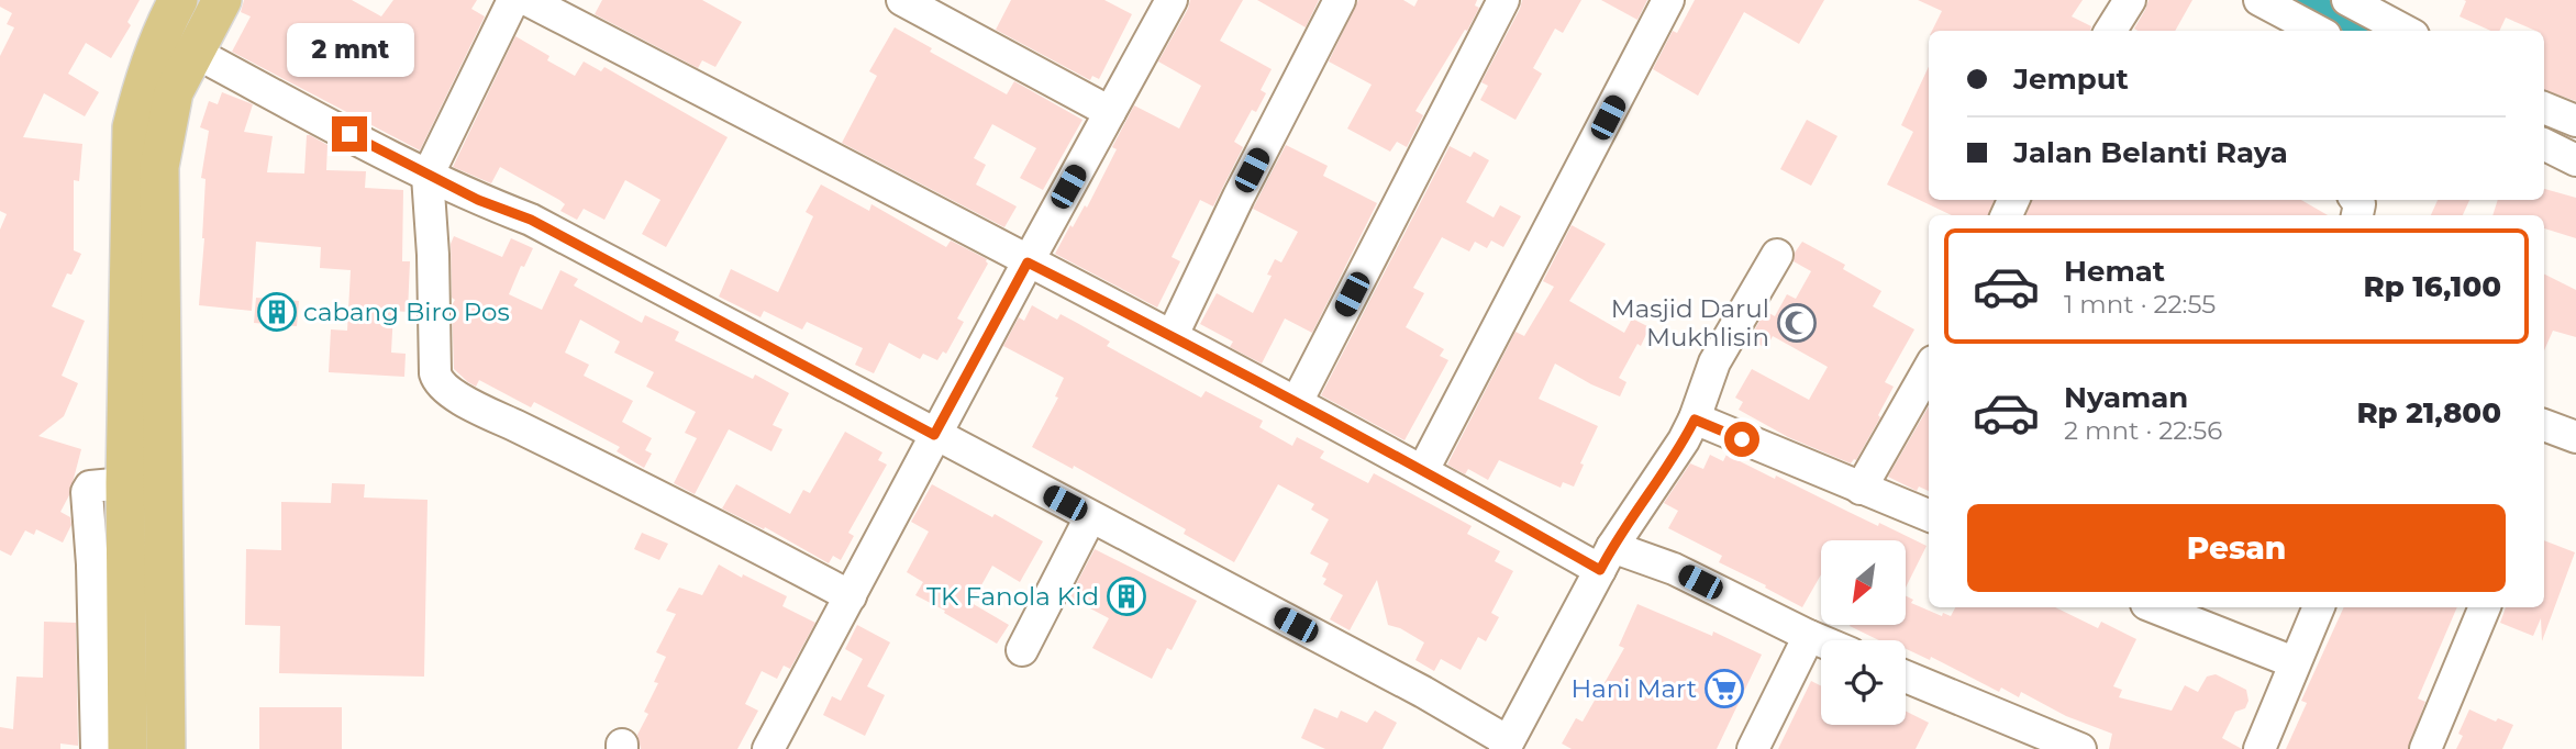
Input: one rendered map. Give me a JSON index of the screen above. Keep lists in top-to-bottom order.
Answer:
{
  "places": {
    "building": ["cabang Biro Pos", "TK Fanola Kid"],
    "mosque": ["Masjid Darul Mukhlisin"],
    "supermarket": ["Hani Mart"]
  },
  "north": "bottom left",
  "page": {
    "bubble": "2 mnt",
    "banner": ["Jemput", "Jalan Belanti Raya"],
    "list": [
      {
        "name": "Hemat",
        "note": "1 mnt · 22:55",
        "value": "Rp 16,100"
      },
      {
        "name": "Nyaman",
        "note": "2 mnt · 22:56",
        "value": "Rp 21,800"
      }
    ],
    "buttons": "Pesan"
  }
}
